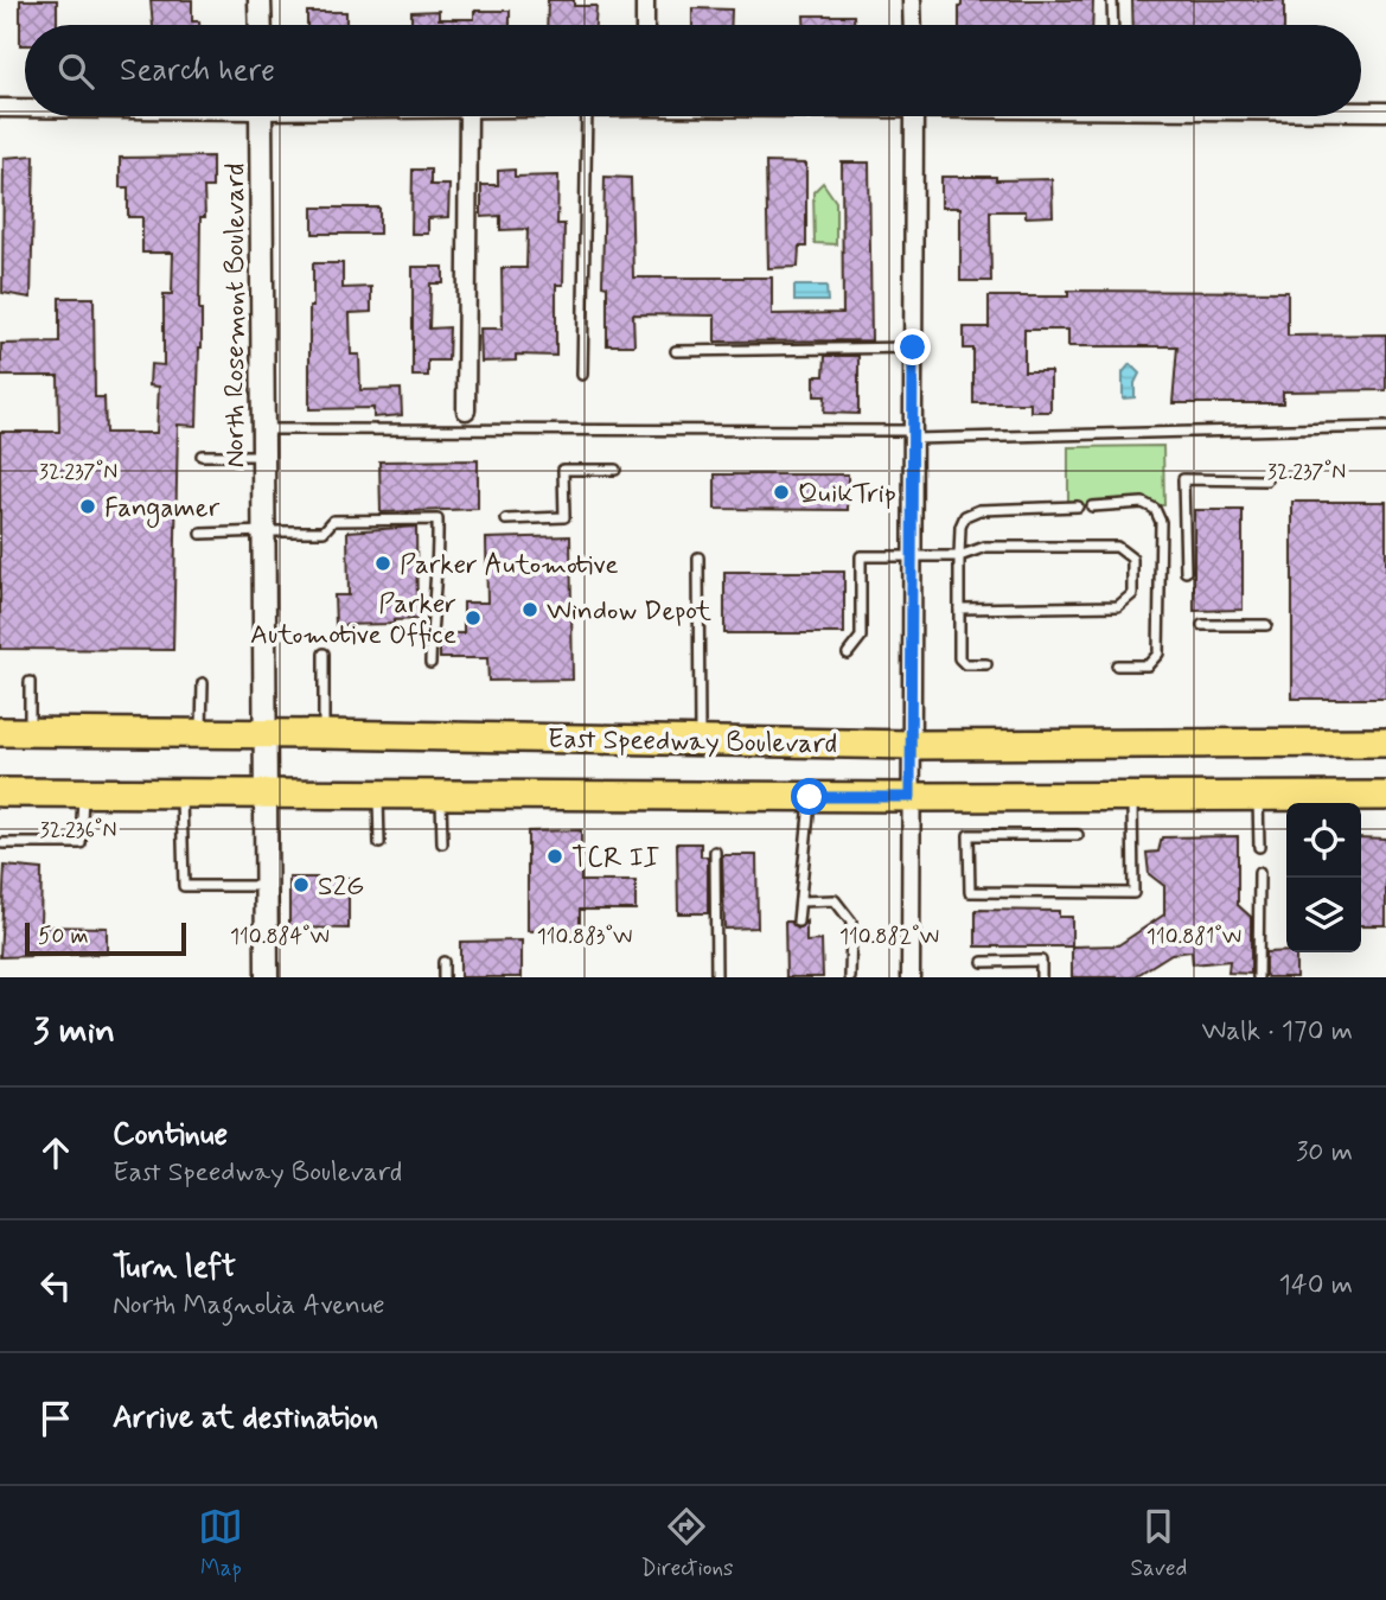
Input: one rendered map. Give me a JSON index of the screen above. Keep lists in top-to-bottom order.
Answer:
{
  "streets": {
    "main road": ["East Speedway Boulevard"],
    "street": ["North Rosemont Boulevard"]
  },
  "crossings": [
    ["North Rosemont Boulevard", "East Speedway Boulevard"]
  ],
  "places": [
    "QuikTrip",
    "Fangamer",
    "Parker Automotive",
    "Window Depot",
    "Parker Automotive Office",
    "TCR II",
    "S2G"
  ],
  "scale_bar": "50 m",
  "page": {
    "search": "Search here",
    "scale": "50 m",
    "heading": ["3 min", "Walk · 170 m"],
    "list": [
      ["Continue", "East Speedway Boulevard", "30 m"],
      ["Turn left", "North Magnolia Avenue", "140 m"],
      "Arrive at destination"
    ],
    "nav": ["Map", "Directions", "Saved"]
  },
  "coordinates": [
    "32.237°N",
    "32.236°N",
    "110.884°W",
    "110.883°W",
    "110.882°W",
    "110.881°W"
  ]
}
